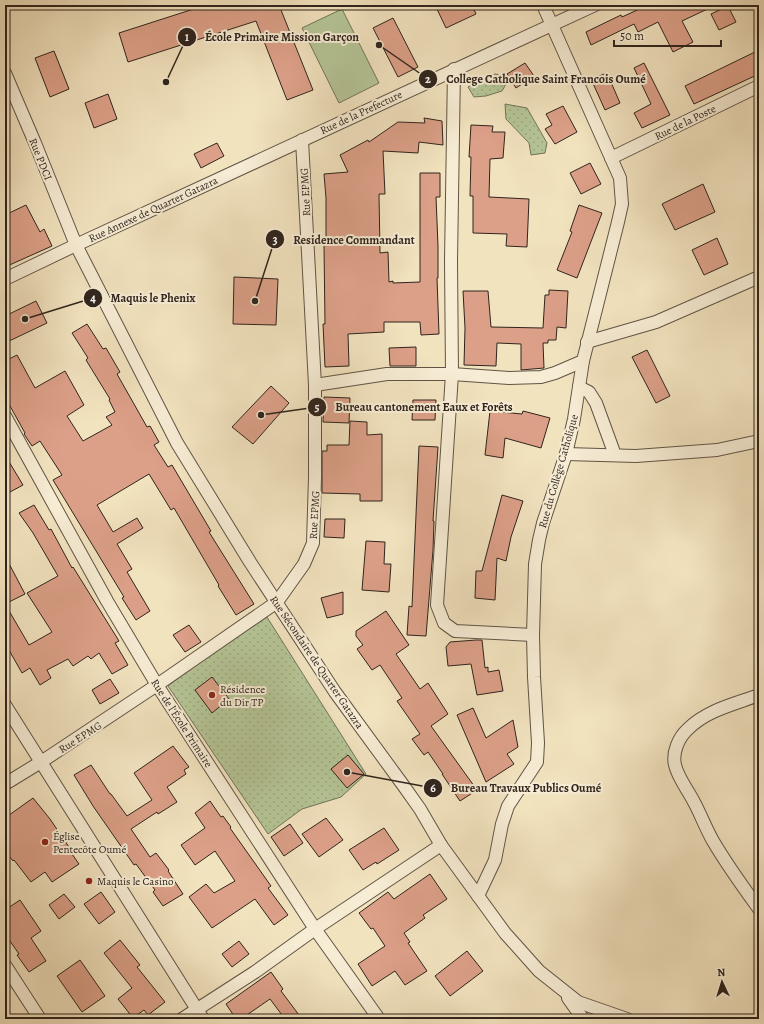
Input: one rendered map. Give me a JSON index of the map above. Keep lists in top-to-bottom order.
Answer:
{
  "streets": {
    "street": [
      "Rue de la Prefecture",
      "Rue de la Poste",
      "Rue PDCI",
      "Rue EPMG",
      "Rue Annexe de Quarter Gatazra",
      "Rue du Collège Catholique",
      "Rue Sécondaire de Quarter Gatazra",
      "Rue de l'École Primaire"
    ]
  },
  "crossings": [
    ["Rue de la Prefecture", "Rue EPMG"],
    ["Rue de la Prefecture", "Rue Annexe de Quarter Gatazra"],
    ["Rue de la Prefecture", "Rue du Collège Catholique"],
    ["Rue de la Poste", "Rue du Collège Catholique"],
    ["Rue PDCI", "Rue Annexe de Quarter Gatazra"],
    ["Rue PDCI", "Rue Sécondaire de Quarter Gatazra"],
    ["Rue EPMG", "Rue Annexe de Quarter Gatazra"],
    ["Rue EPMG", "Rue Sécondaire de Quarter Gatazra"],
    ["Rue EPMG", "Rue de l'École Primaire"],
    ["Rue Annexe de Quarter Gatazra", "Rue Sécondaire de Quarter Gatazra"],
    ["Rue du Collège Catholique", "Rue Sécondaire de Quarter Gatazra"]
  ],
  "places": [
    "College Catholique Saint Francois Oumé",
    "École Primaire Mission Garçon",
    "Residence Commandant",
    "Maquis le Phenix",
    "Bureau cantonement Eaux et Forêts",
    "Résidence du Dir TP",
    "Bureau Travaux Publics Oumé",
    "Église Pentecôte Oumé",
    "Maquis le Casino"
  ],
  "scale_bar": "50 m",
  "north": "top"
}
